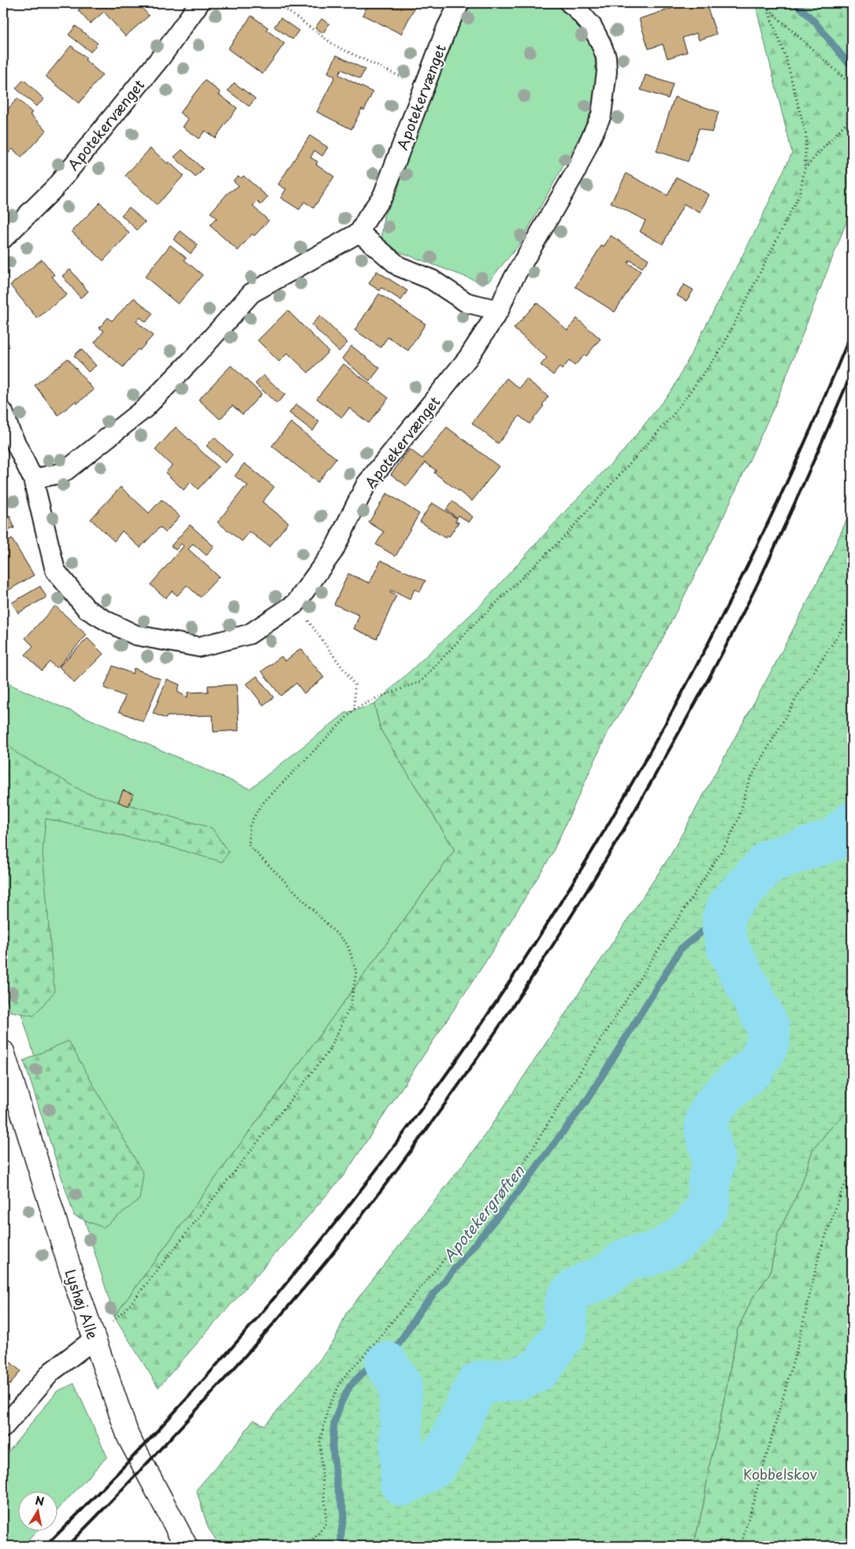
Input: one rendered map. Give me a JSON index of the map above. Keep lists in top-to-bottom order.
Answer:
{
  "streets": {
    "street": ["Apotekervænget", "Lyshøj Alle"]
  },
  "water": ["Apotekergrøften"],
  "parks": ["Kobbelskov"],
  "north": "top"
}
